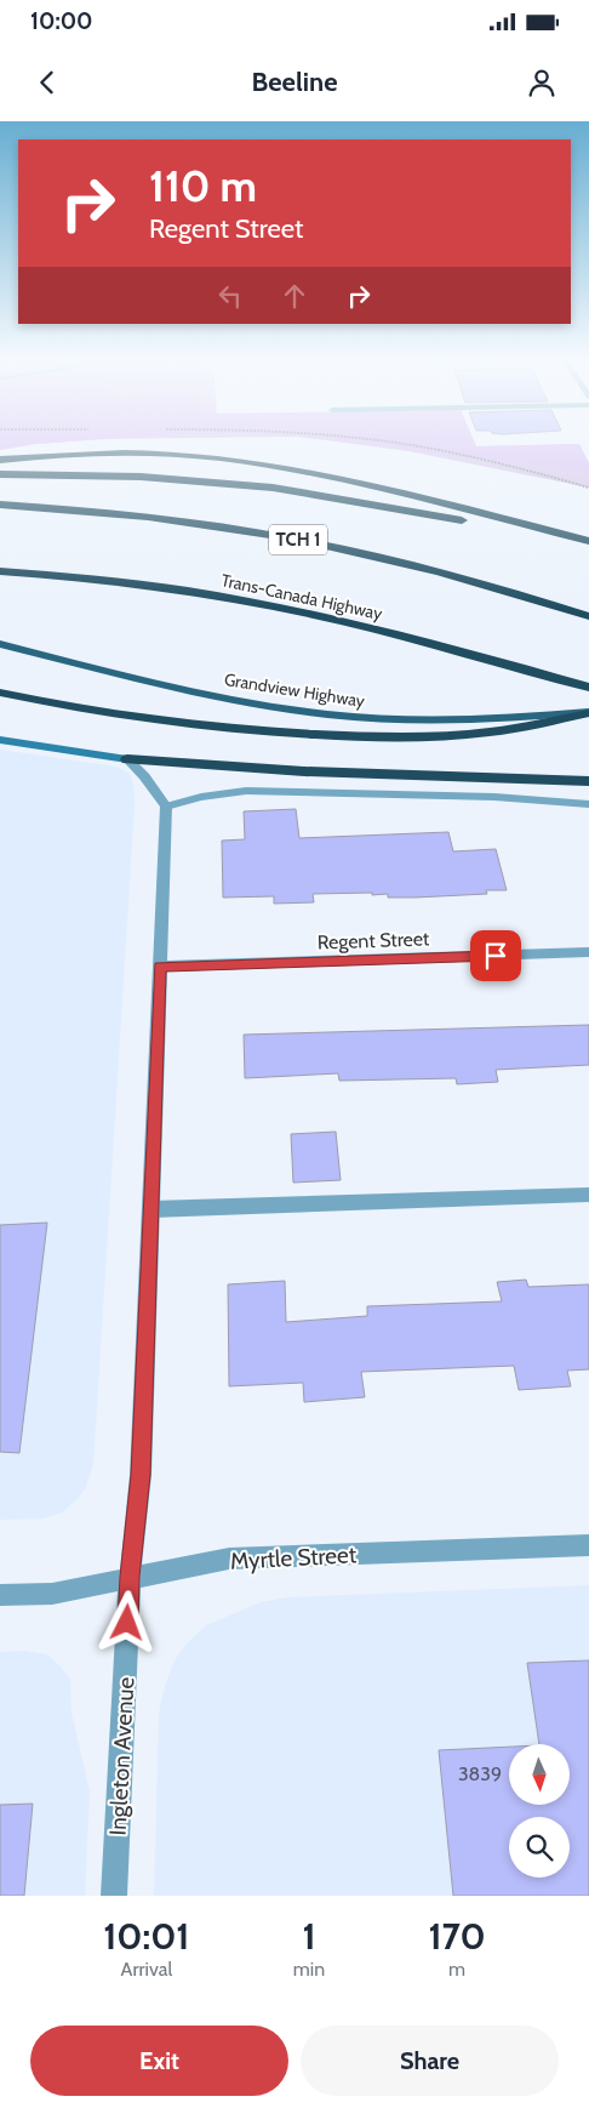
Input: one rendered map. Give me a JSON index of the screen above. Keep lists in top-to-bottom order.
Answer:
{
  "streets": {
    "highway": ["TCH 1", "Trans-Canada Highway"],
    "main road": ["Grandview Highway"],
    "street": ["Regent Street", "Myrtle Street", "Ingleton Avenue"]
  },
  "crossings": [
    ["Regent Street", "Ingleton Avenue"],
    ["Myrtle Street", "Ingleton Avenue"]
  ],
  "house_numbers": ["3839"],
  "north": "bottom",
  "page": {
    "status": "10:00",
    "header": "Beeline",
    "turn": ["110 m", "Regent Street"],
    "eta": [
      "10:01",
      "Arrival",
      "1",
      "min",
      "170",
      "m"
    ],
    "buttons": ["Exit", "Share"]
  }
}
